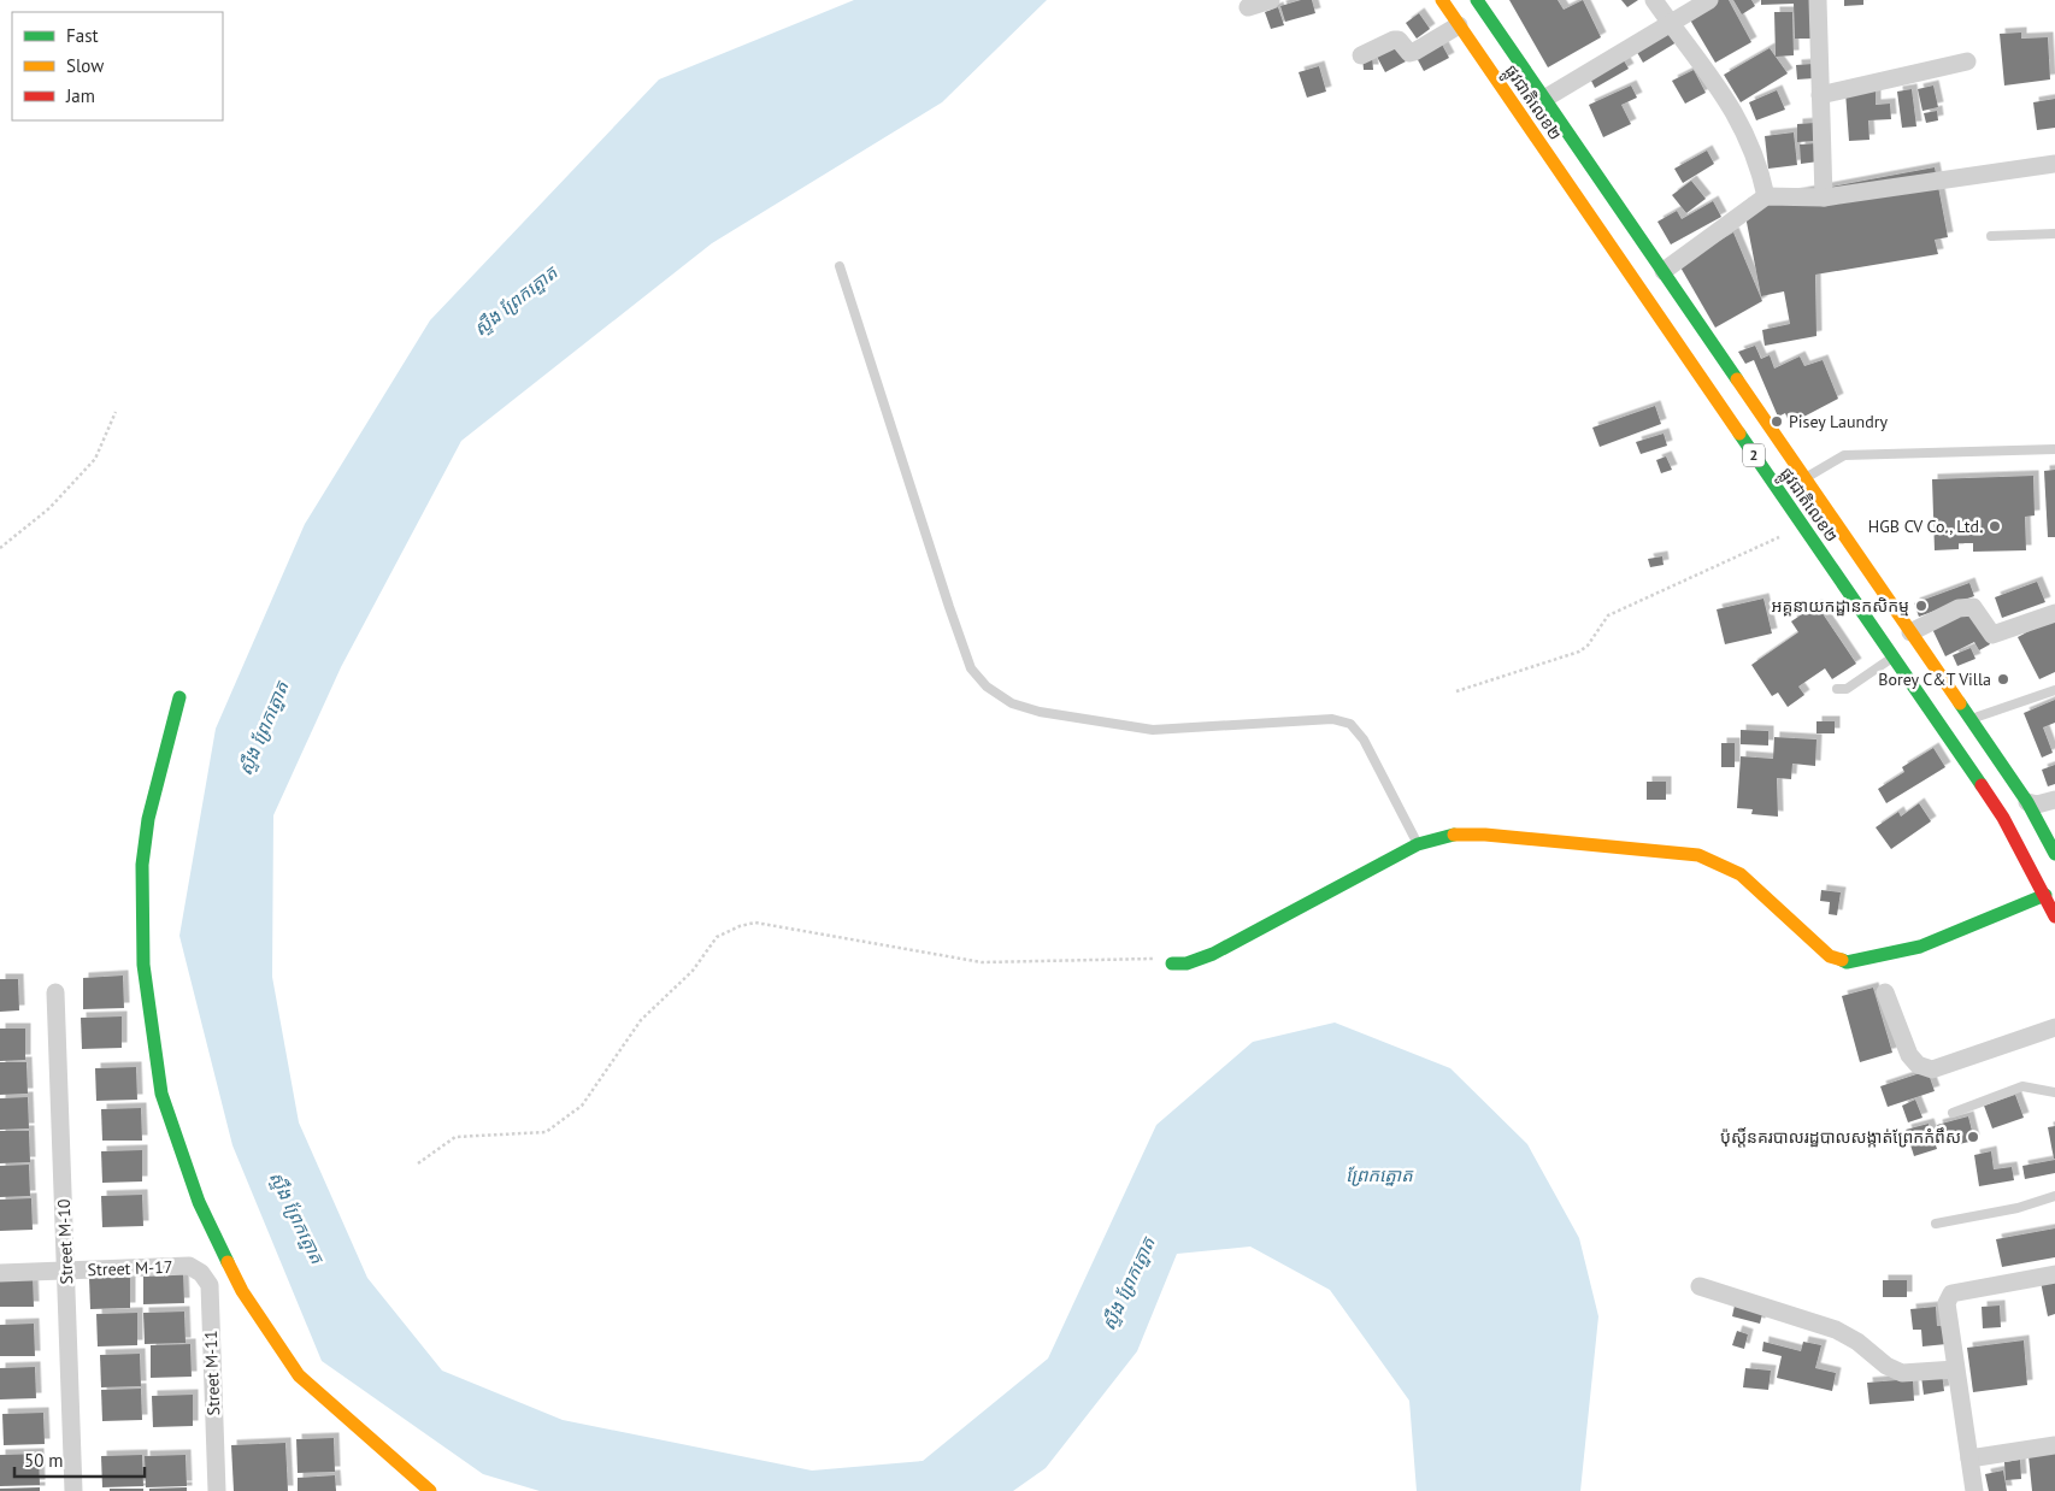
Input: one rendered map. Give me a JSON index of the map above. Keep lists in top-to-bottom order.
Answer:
{
  "streets": {
    "main road": ["ផ្លូវជាតិលេខ២", "2"],
    "street": ["Street M-10", "Street M-17", "Street M-11"]
  },
  "crossings": [
    ["Street M-10", "Street M-17"],
    ["Street M-17", "Street M-11"]
  ],
  "water": ["ស្ទឹង ព្រែកត្នោត", "ព្រែកត្នោត"],
  "places": [
    "Pisey Laundry",
    "HGB CV Co., Ltd.",
    "អគ្គនាយកដ្ឋានកសិកម្ម",
    "Borey C&T Villa",
    "ប៉ុស្តិ៍នគរបាលរដ្ឋបាលសង្កាត់ព្រែកកំពឹស"
  ],
  "legend": ["Fast", "Slow", "Jam"],
  "scale_bar": "50 m"
}
